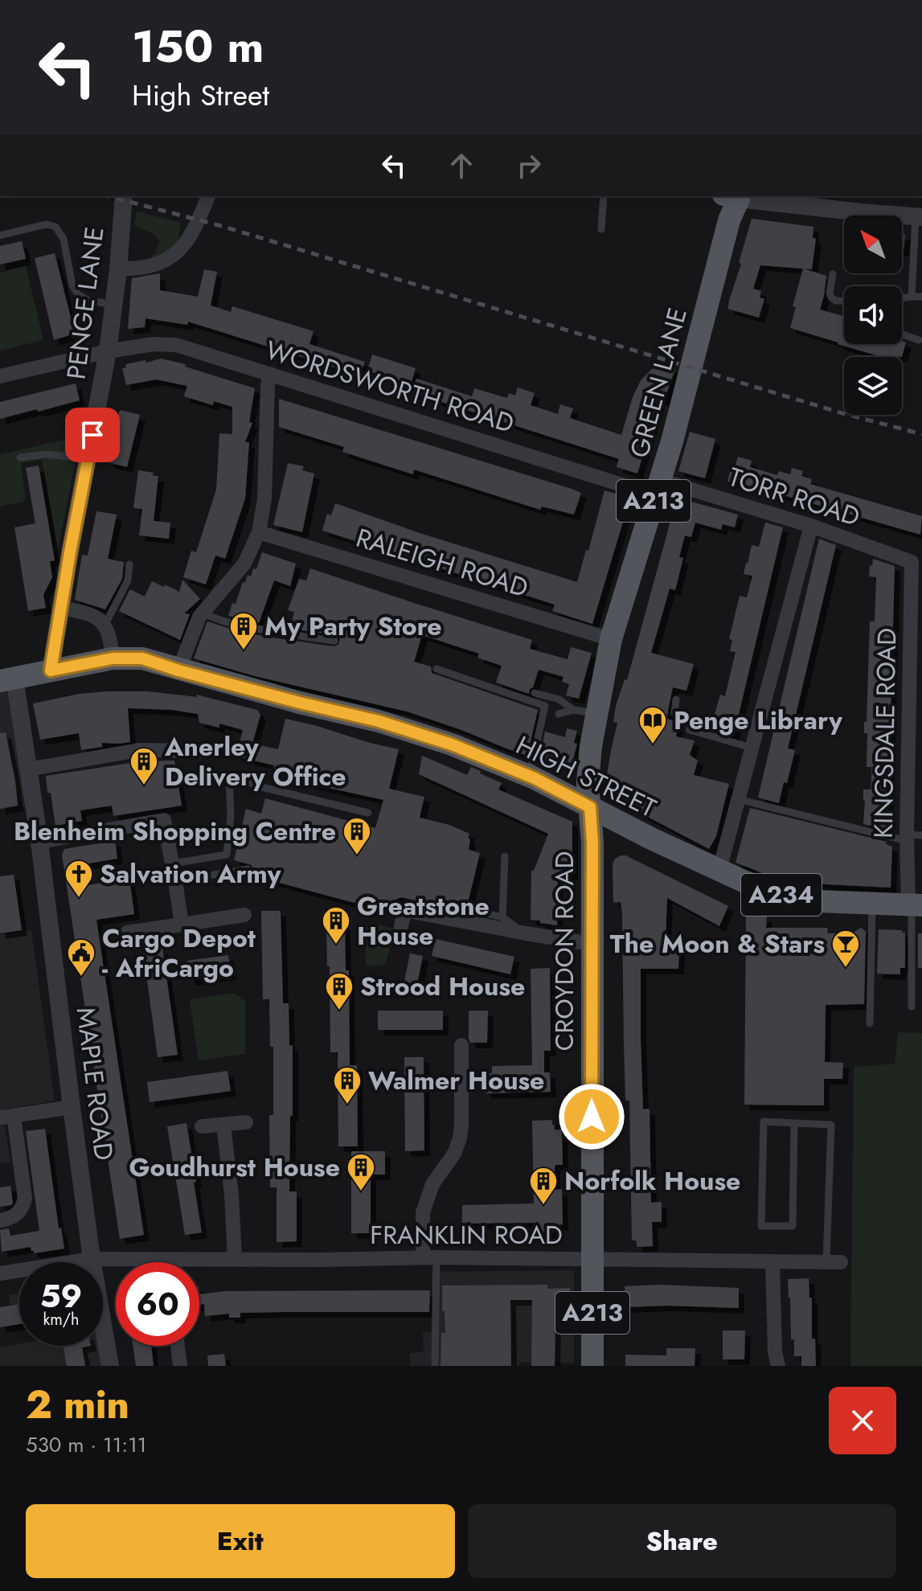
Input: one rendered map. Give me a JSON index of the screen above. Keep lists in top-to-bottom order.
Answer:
{
  "streets": {
    "main road": [
      "GREEN LANE",
      "A213",
      "HIGH STREET",
      "A234",
      "CROYDON ROAD"
    ],
    "street": [
      "PENGE LANE",
      "WORDSWORTH ROAD",
      "TORR ROAD",
      "RALEIGH ROAD",
      "KINGSDALE ROAD",
      "MAPLE ROAD",
      "FRANKLIN ROAD"
    ]
  },
  "crossings": [
    ["PENGE LANE", "WORDSWORTH ROAD"],
    ["PENGE LANE", "HIGH STREET"],
    ["GREEN LANE", "WORDSWORTH ROAD"],
    ["GREEN LANE", "TORR ROAD"],
    ["GREEN LANE", "RALEIGH ROAD"],
    ["GREEN LANE", "HIGH STREET"],
    ["GREEN LANE", "CROYDON ROAD"],
    ["WORDSWORTH ROAD", "TORR ROAD"],
    ["TORR ROAD", "KINGSDALE ROAD"],
    ["KINGSDALE ROAD", "HIGH STREET"],
    ["HIGH STREET", "CROYDON ROAD"],
    ["HIGH STREET", "MAPLE ROAD"],
    ["CROYDON ROAD", "FRANKLIN ROAD"],
    ["MAPLE ROAD", "FRANKLIN ROAD"]
  ],
  "places": {
    "building": [
      "My Party Store",
      "Anerley Delivery Office",
      "Blenheim Shopping Centre",
      "Greatstone House",
      "Strood House",
      "Walmer House",
      "Goudhurst House",
      "Norfolk House"
    ],
    "library": ["Penge Library"],
    "church": ["Salvation Army"],
    "bar": ["The Moon & Stars"],
    "public building": ["Cargo Depot - AfriCargo"]
  },
  "north": "top left",
  "page": {
    "turn": ["150 m", "High Street"],
    "speed": "59 km/h",
    "limit": "60",
    "heading": ["2 min", "530 m · 11:11"],
    "buttons": ["Exit", "Share"]
  }
}
